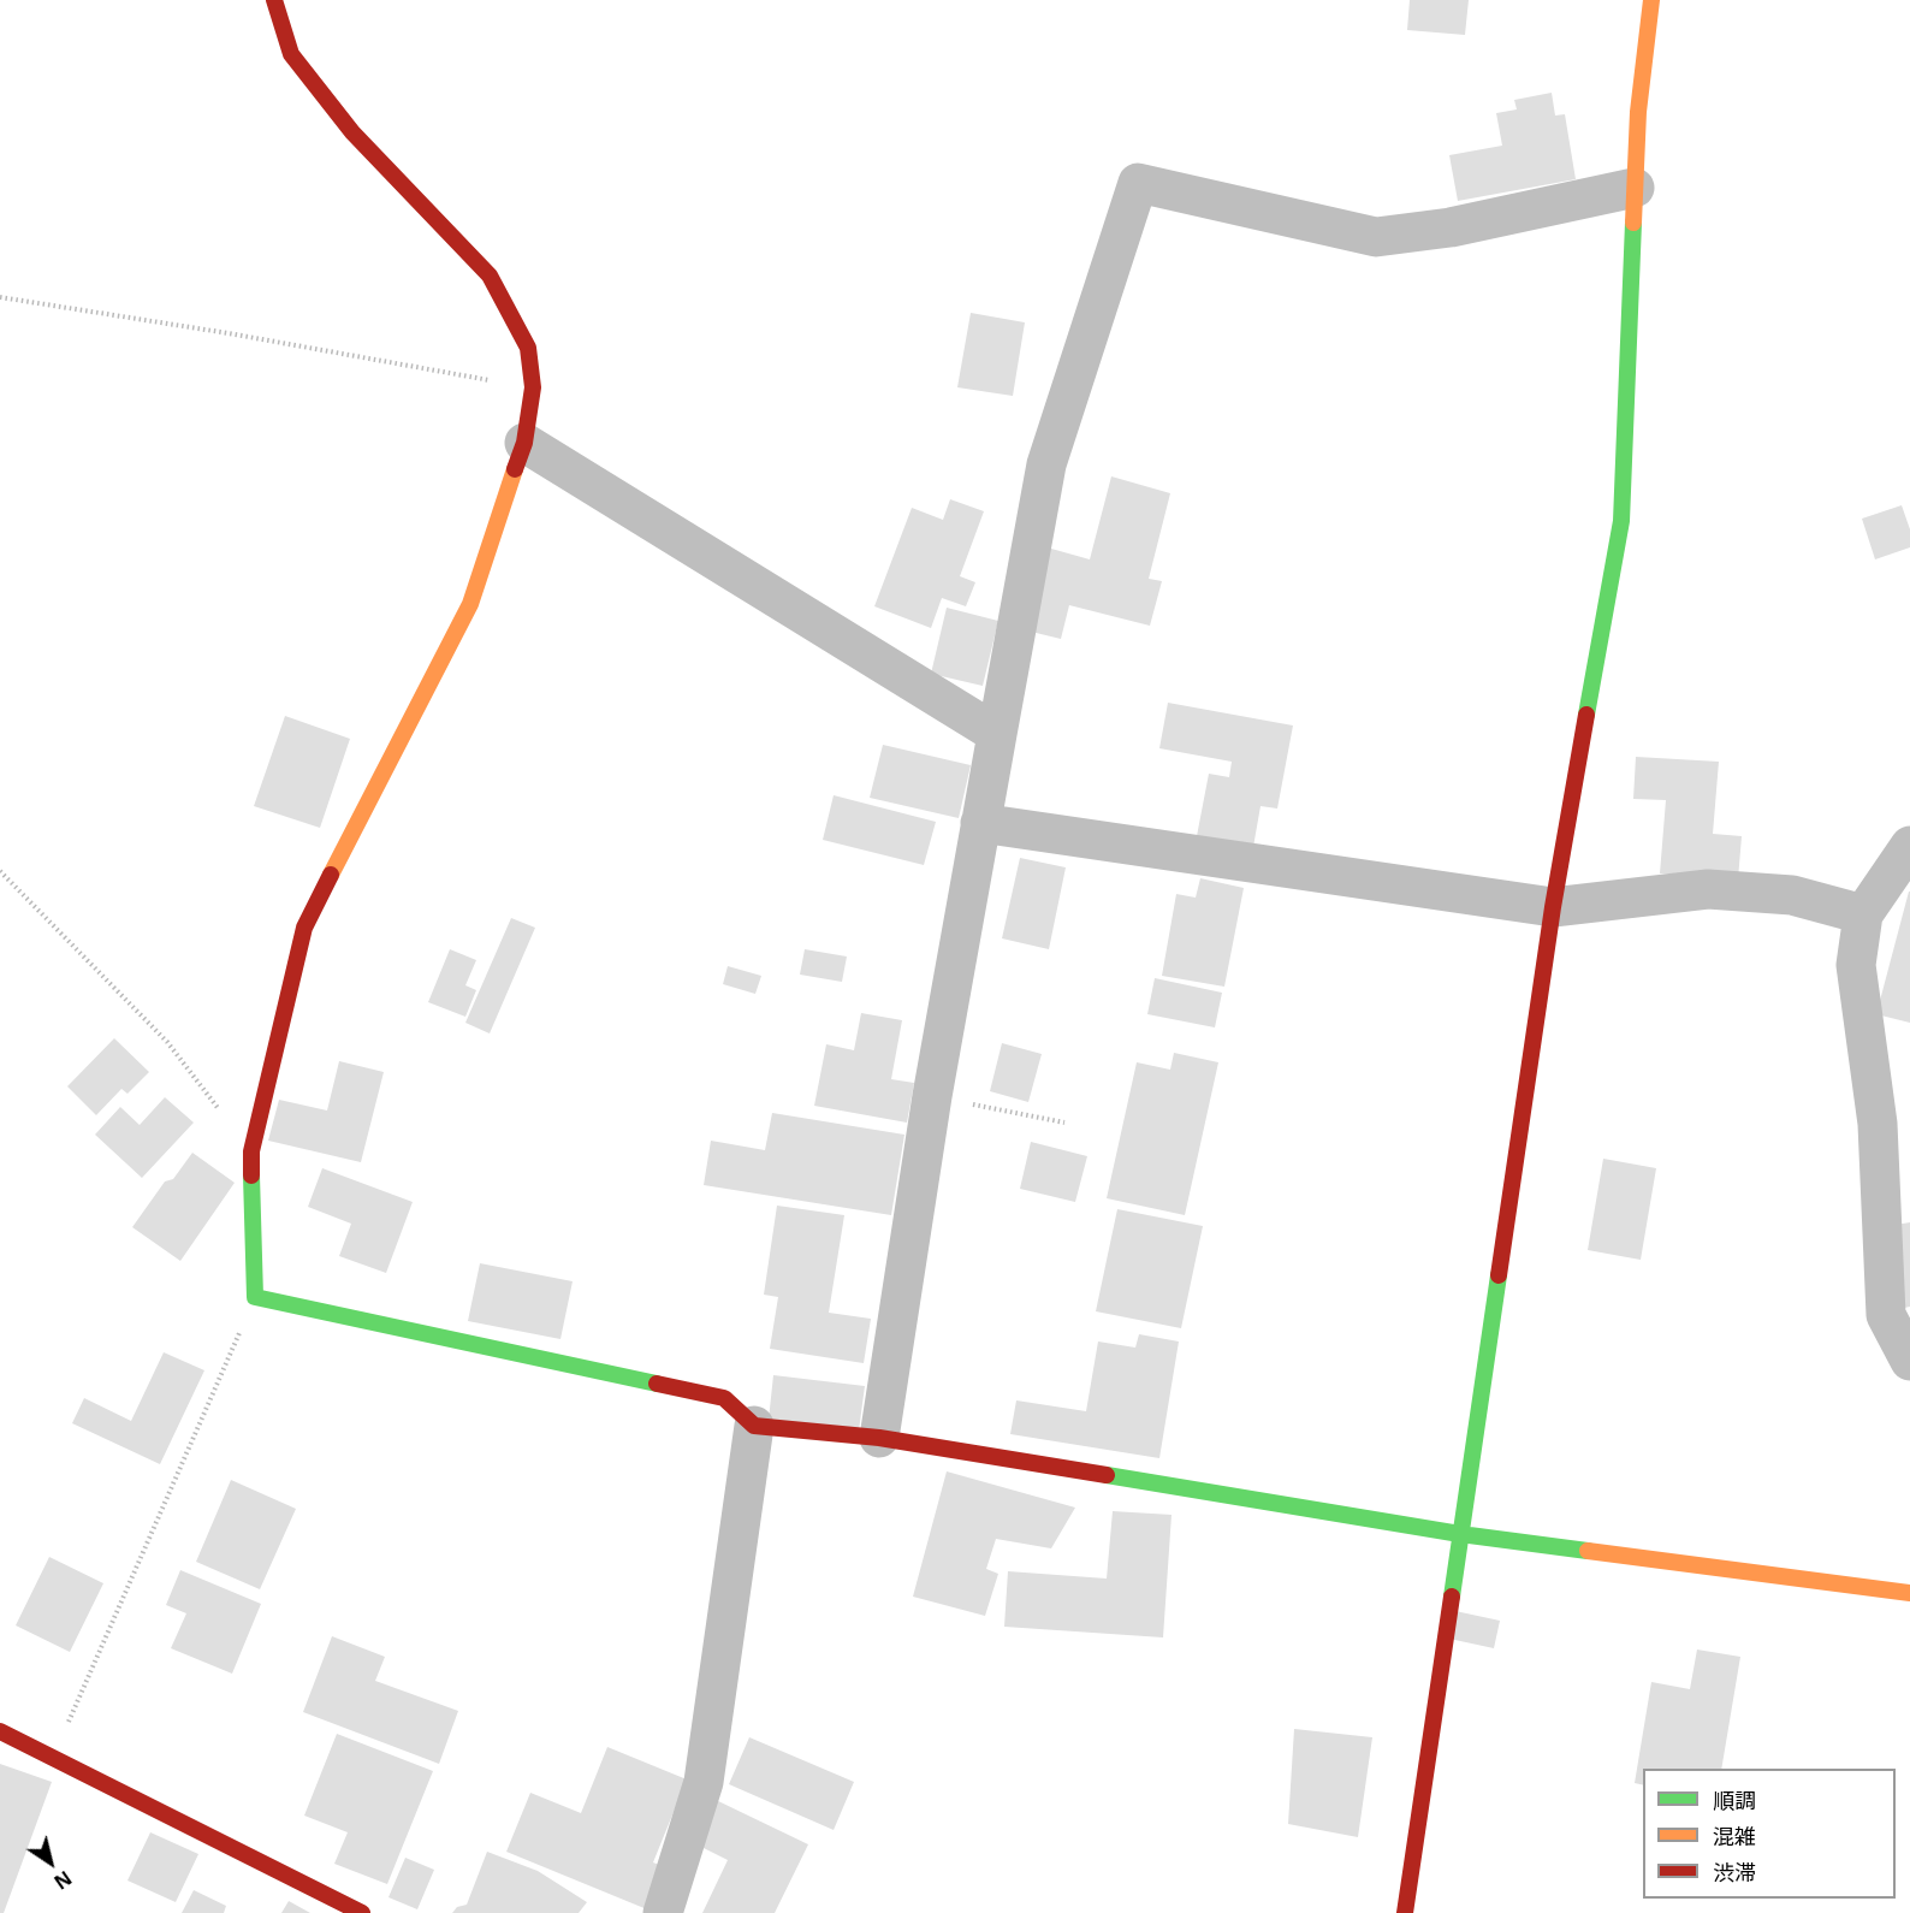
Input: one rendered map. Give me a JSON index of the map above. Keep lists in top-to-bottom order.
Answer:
{
  "legend": ["順調", "混雑", "渋滞"],
  "north": "bottom right"
}
